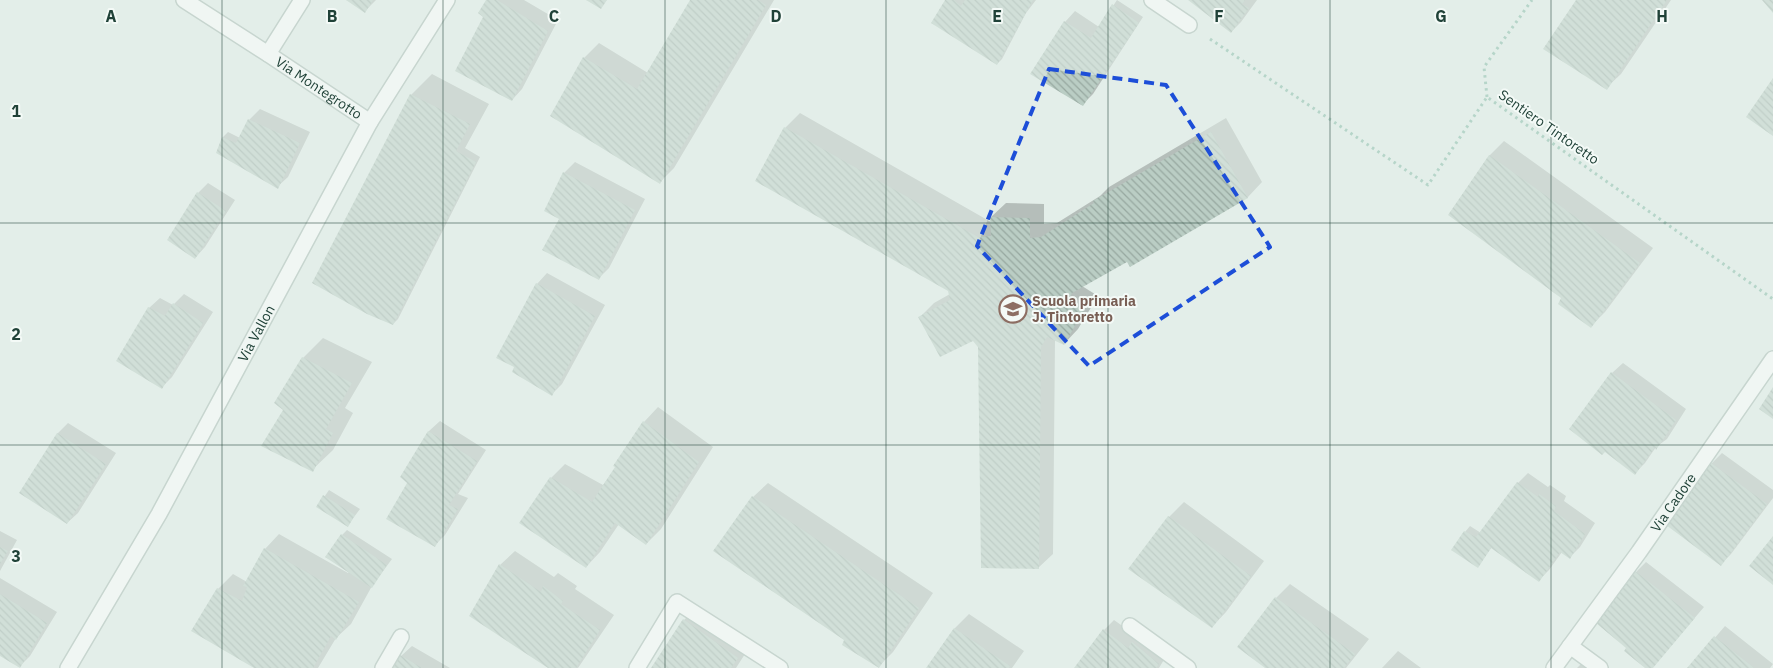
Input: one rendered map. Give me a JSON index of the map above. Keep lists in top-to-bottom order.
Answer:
{
  "streets": {
    "street": ["Via Montegrotto", "Via Vallon", "Via Cadore"],
    "path": ["Sentiero Tintoretto"]
  },
  "crossings": [
    ["Via Montegrotto", "Via Vallon"]
  ],
  "places": {
    "school or university": ["Scuola primaria J. Tintoretto"]
  },
  "grid": {
    "columns": [
      "A",
      "B",
      "C",
      "D",
      "E",
      "F",
      "G",
      "H"
    ],
    "rows": ["1", "2", "3"]
  }
}
